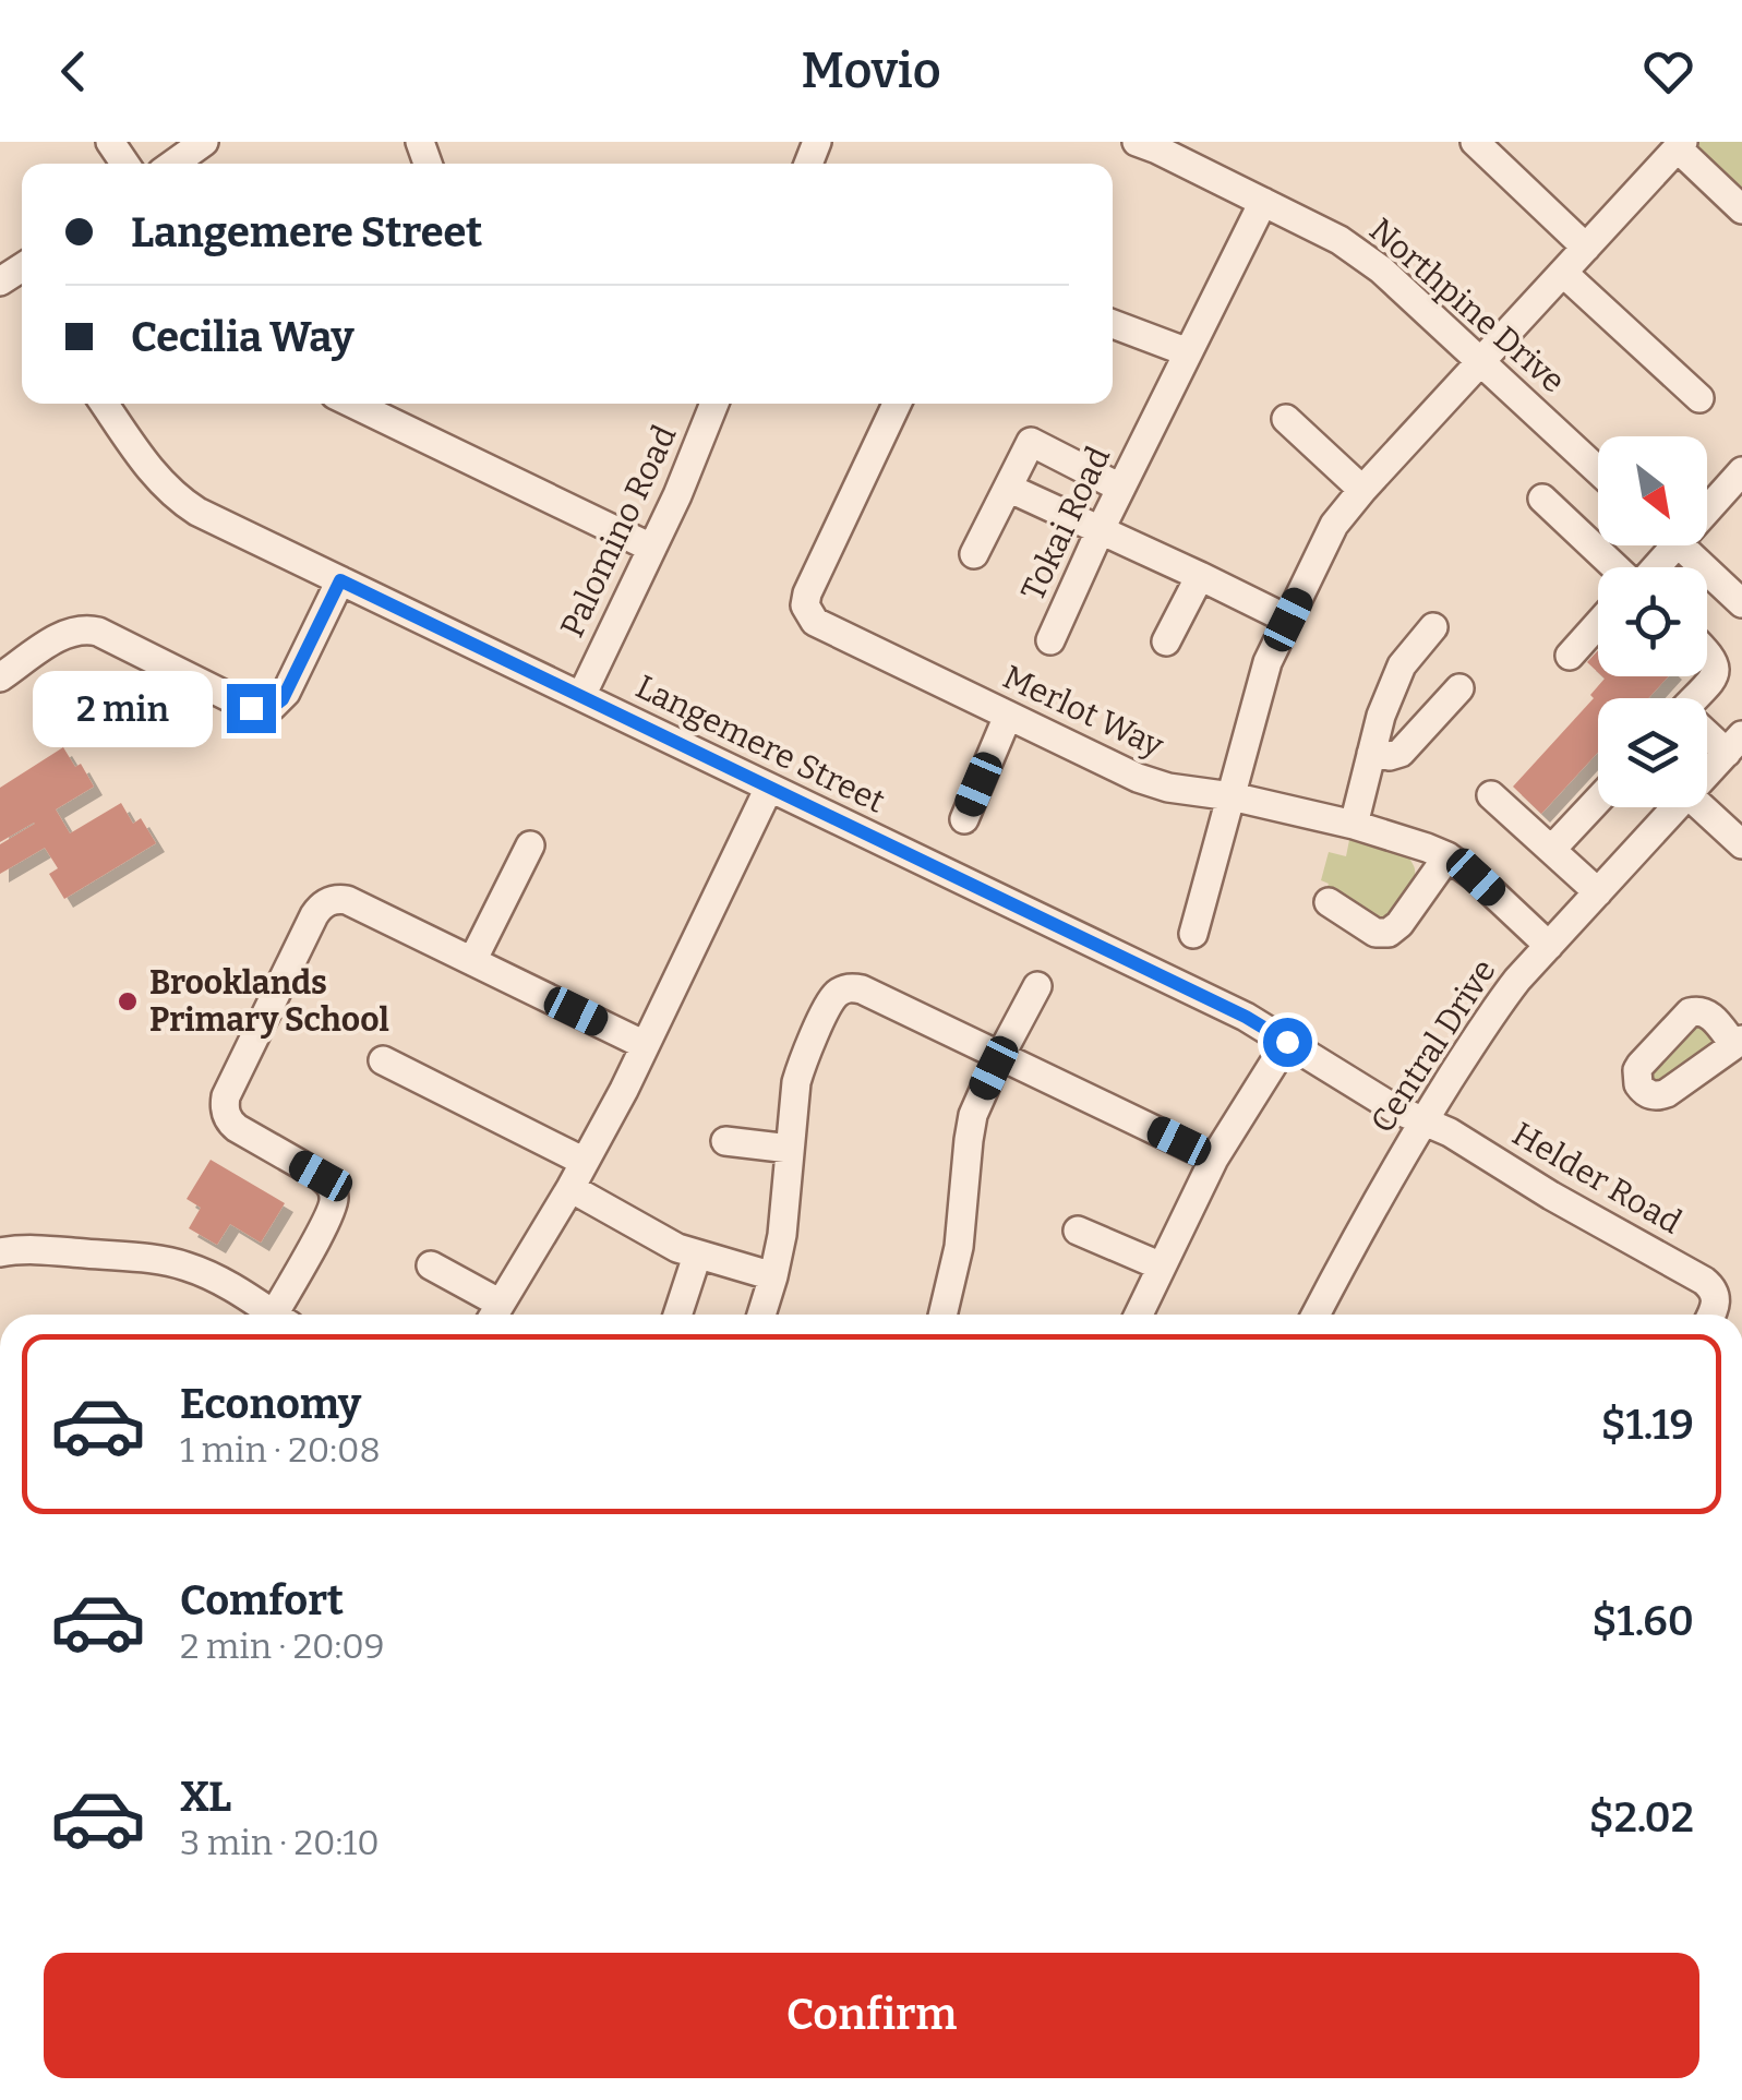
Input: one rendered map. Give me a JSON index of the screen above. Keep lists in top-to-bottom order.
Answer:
{
  "streets": {
    "street": [
      "Northpine Drive",
      "Tokai Road",
      "Palomino Road",
      "Merlot Way",
      "Langemere Street",
      "Central Drive",
      "Helder Road"
    ]
  },
  "crossings": [
    ["Northpine Drive", "Tokai Road"],
    ["Palomino Road", "Langemere Street"],
    ["Merlot Way", "Central Drive"],
    ["Langemere Street", "Central Drive"],
    ["Langemere Street", "Helder Road"],
    ["Central Drive", "Helder Road"]
  ],
  "places": ["Brooklands Primary School"],
  "north": "bottom right",
  "page": {
    "header": "Movio",
    "banner": ["Langemere Street", "Cecilia Way"],
    "bubble": "2 min",
    "list": [
      {
        "name": "Economy",
        "note": "1 min · 20:08",
        "value": "$1.19"
      },
      {
        "name": "Comfort",
        "note": "2 min · 20:09",
        "value": "$1.60"
      },
      {
        "name": "XL",
        "note": "3 min · 20:10",
        "value": "$2.02"
      }
    ],
    "buttons": "Confirm"
  }
}
